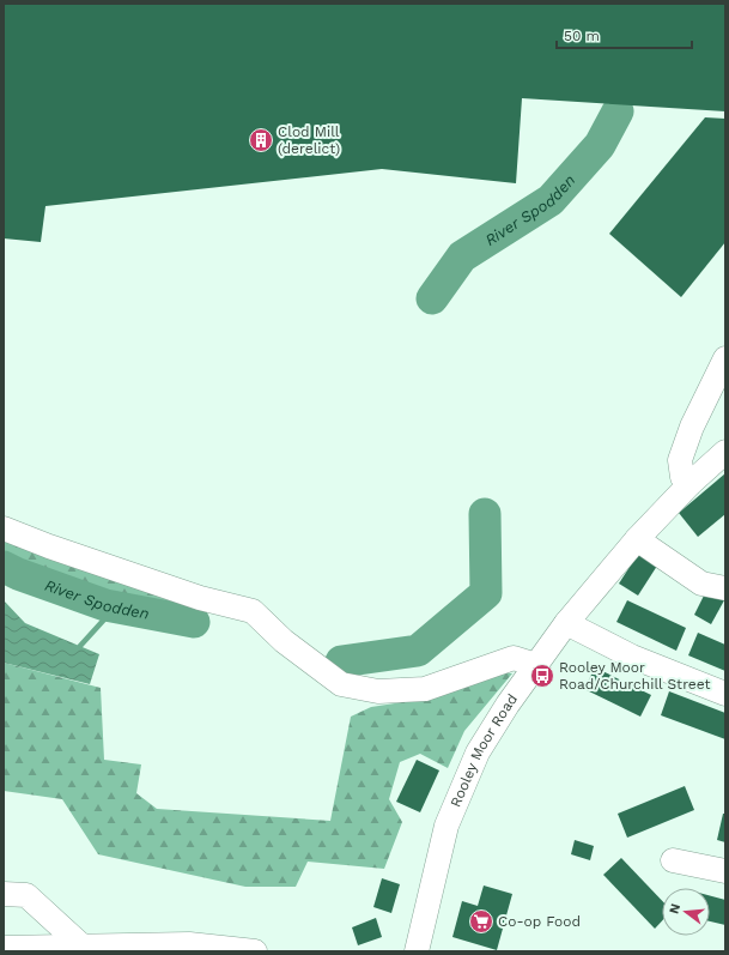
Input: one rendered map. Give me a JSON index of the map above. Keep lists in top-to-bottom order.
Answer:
{
  "streets": {
    "street": ["Rooley Moor Road"]
  },
  "water": ["River Spodden"],
  "places": {
    "building": ["Clod Mill (derelict)"],
    "bus stop": ["Rooley Moor Road/Churchill Street"],
    "supermarket": ["Co-op Food"]
  },
  "scale_bar": "50 m",
  "north": "left"
}
